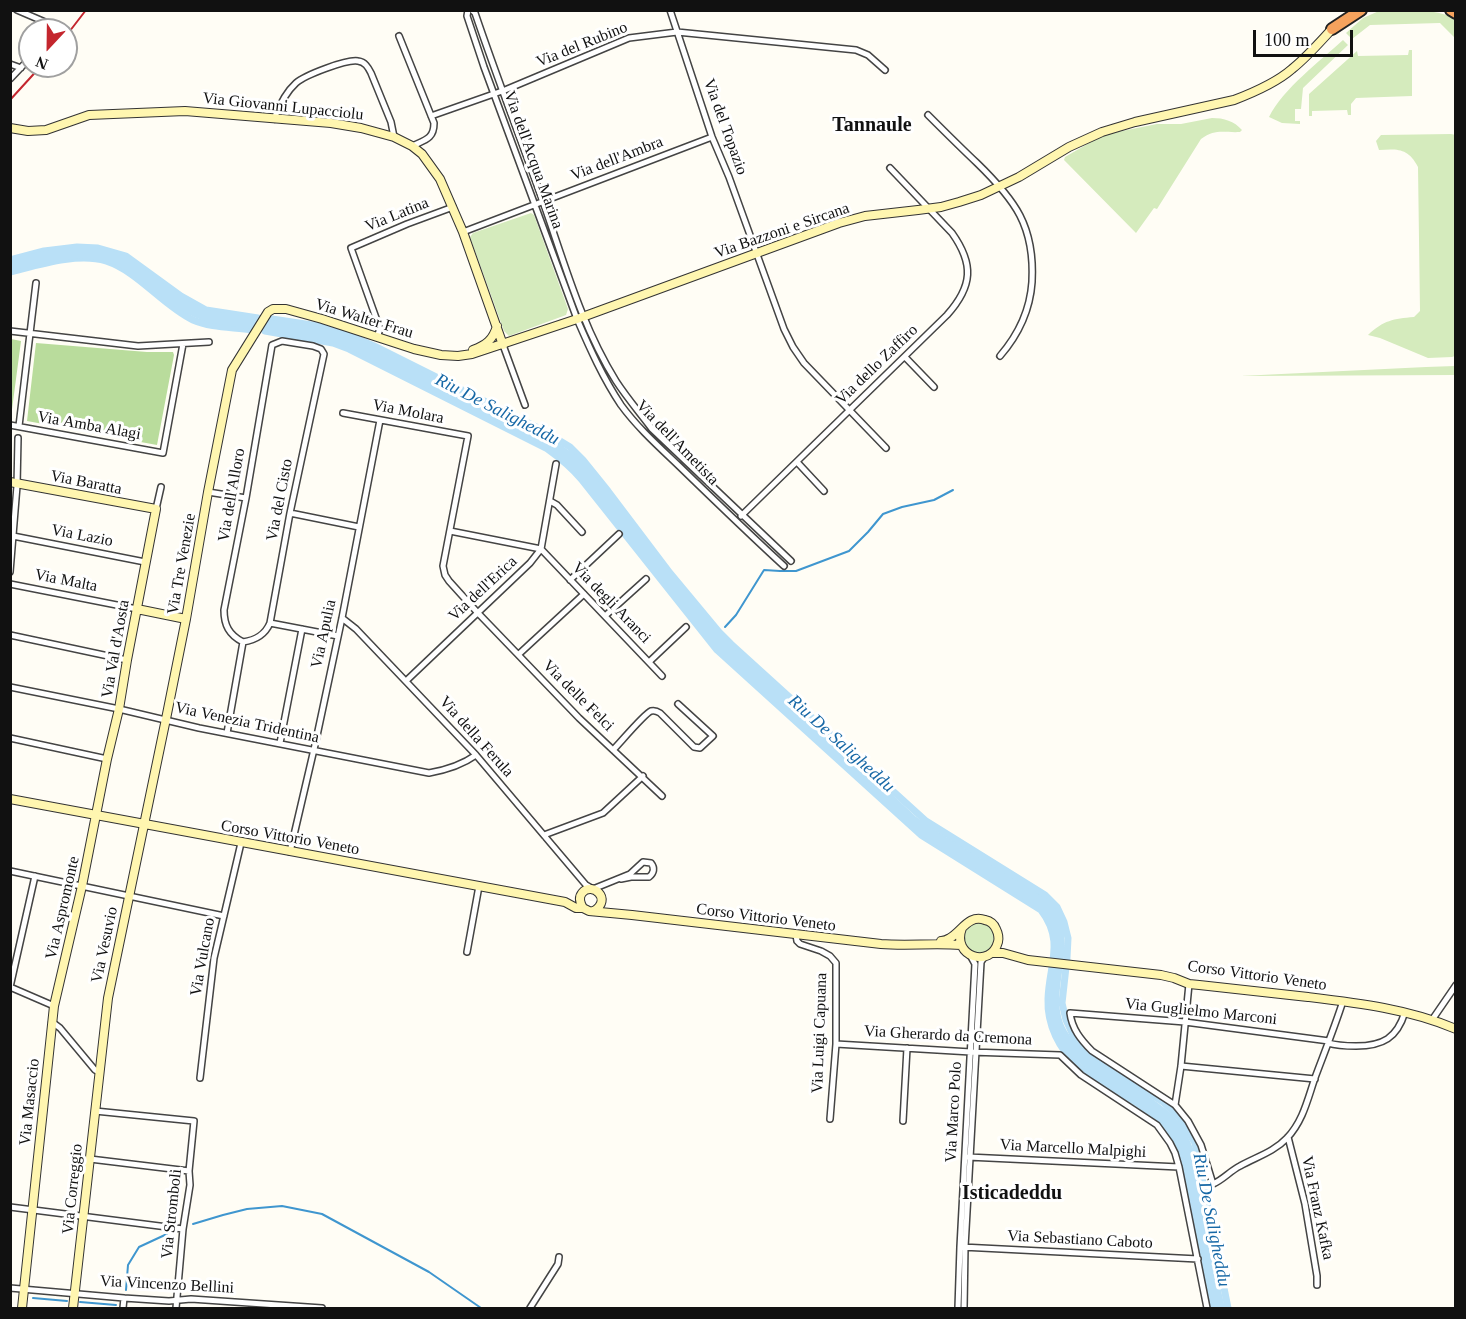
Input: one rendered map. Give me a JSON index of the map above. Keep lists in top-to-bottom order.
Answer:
{
  "streets": {
    "street": [
      "Via del Rubino",
      "Via Giovanni Lupacciolu",
      "Via del Topazio",
      "Via dell'Ambra",
      "Via dell'Acqua Marina",
      "Via Latina",
      "Via Bazzoni e Sircana",
      "Via Walter Frau",
      "Via dello Zaffiro",
      "Via Molara",
      "Via Amba Alagi",
      "Via dell'Ametista",
      "Via Baratta",
      "Via dell'Alloro",
      "Via del Cisto",
      "Via Lazio",
      "Via Tre Venezie",
      "Via Malta",
      "Via dell'Erica",
      "Via degli Aranci",
      "Via Apulia",
      "Via Val d'Aosta",
      "Via delle Felci",
      "Via Venezia Tridentina",
      "Via della Ferula",
      "Corso Vittorio Veneto",
      "Via Aspromonte",
      "Via Vesuvio",
      "Via Vulcano",
      "Via Guglielmo Marconi",
      "Via Luigi Capuana",
      "Via Gherardo da Cremona",
      "Via Masaccio",
      "Via Marco Polo",
      "Via Marcello Malpighi",
      "Via Correggio",
      "Via Franz Kafka",
      "Via Stromboli",
      "Via Sebastiano Caboto",
      "Via Vincenzo Bellini"
    ]
  },
  "crossings": [
    ["Via del Rubino", "Via del Topazio"],
    ["Via del Rubino", "Via dell'Acqua Marina"],
    ["Via Giovanni Lupacciolu", "Via dell'Ambra"],
    ["Via Giovanni Lupacciolu", "Via Latina"],
    ["Via Giovanni Lupacciolu", "Via Bazzoni e Sircana"],
    ["Via Giovanni Lupacciolu", "Via Walter Frau"],
    ["Via del Topazio", "Via dell'Ambra"],
    ["Via del Topazio", "Via Bazzoni e Sircana"],
    ["Via del Topazio", "Via dello Zaffiro"],
    ["Via dell'Ambra", "Via dell'Acqua Marina"],
    ["Via dell'Acqua Marina", "Via Bazzoni e Sircana"],
    ["Via dell'Acqua Marina", "Via dell'Ametista"],
    ["Via Latina", "Via Walter Frau"],
    ["Via Bazzoni e Sircana", "Via Walter Frau"],
    ["Via Bazzoni e Sircana", "Via dello Zaffiro"],
    ["Via Bazzoni e Sircana", "Via dell'Ametista"],
    ["Via Walter Frau", "Via Tre Venezie"],
    ["Via dello Zaffiro", "Via dell'Ametista"],
    ["Via Molara", "Via Apulia"],
    ["Via Molara", "Via delle Felci"],
    ["Via Baratta", "Via Val d'Aosta"],
    ["Via dell'Alloro", "Via del Cisto"],
    ["Via Lazio", "Via Val d'Aosta"],
    ["Via Tre Venezie", "Via Malta"],
    ["Via Tre Venezie", "Via Venezia Tridentina"],
    ["Via Tre Venezie", "Corso Vittorio Veneto"],
    ["Via Tre Venezie", "Via Vesuvio"],
    ["Via Malta", "Via Val d'Aosta"],
    ["Via dell'Erica", "Via degli Aranci"],
    ["Via dell'Erica", "Via delle Felci"],
    ["Via dell'Erica", "Via della Ferula"],
    ["Via Apulia", "Via Venezia Tridentina"],
    ["Via Apulia", "Via della Ferula"],
    ["Via Apulia", "Corso Vittorio Veneto"],
    ["Via Val d'Aosta", "Via Venezia Tridentina"],
    ["Via Val d'Aosta", "Corso Vittorio Veneto"],
    ["Via Val d'Aosta", "Via Aspromonte"],
    ["Via Venezia Tridentina", "Via della Ferula"],
    ["Via della Ferula", "Corso Vittorio Veneto"],
    ["Corso Vittorio Veneto", "Via Aspromonte"],
    ["Corso Vittorio Veneto", "Via Vesuvio"],
    ["Corso Vittorio Veneto", "Via Vulcano"],
    ["Corso Vittorio Veneto", "Via Guglielmo Marconi"],
    ["Corso Vittorio Veneto", "Via Luigi Capuana"],
    ["Corso Vittorio Veneto", "Via Marco Polo"],
    ["Via Aspromonte", "Via Masaccio"],
    ["Via Vesuvio", "Via Correggio"],
    ["Via Luigi Capuana", "Via Gherardo da Cremona"],
    ["Via Gherardo da Cremona", "Via Marco Polo"],
    ["Via Gherardo da Cremona", "Via Marcello Malpighi"],
    ["Via Masaccio", "Via Vincenzo Bellini"],
    ["Via Marco Polo", "Via Marcello Malpighi"],
    ["Via Marco Polo", "Via Sebastiano Caboto"],
    ["Via Correggio", "Via Stromboli"],
    ["Via Correggio", "Via Vincenzo Bellini"],
    ["Via Stromboli", "Via Vincenzo Bellini"]
  ],
  "districts": ["Tannaule", "Isticadeddu"],
  "water": ["Riu De Saligheddu"],
  "scale_bar": "100 m",
  "north": "bottom"
}
